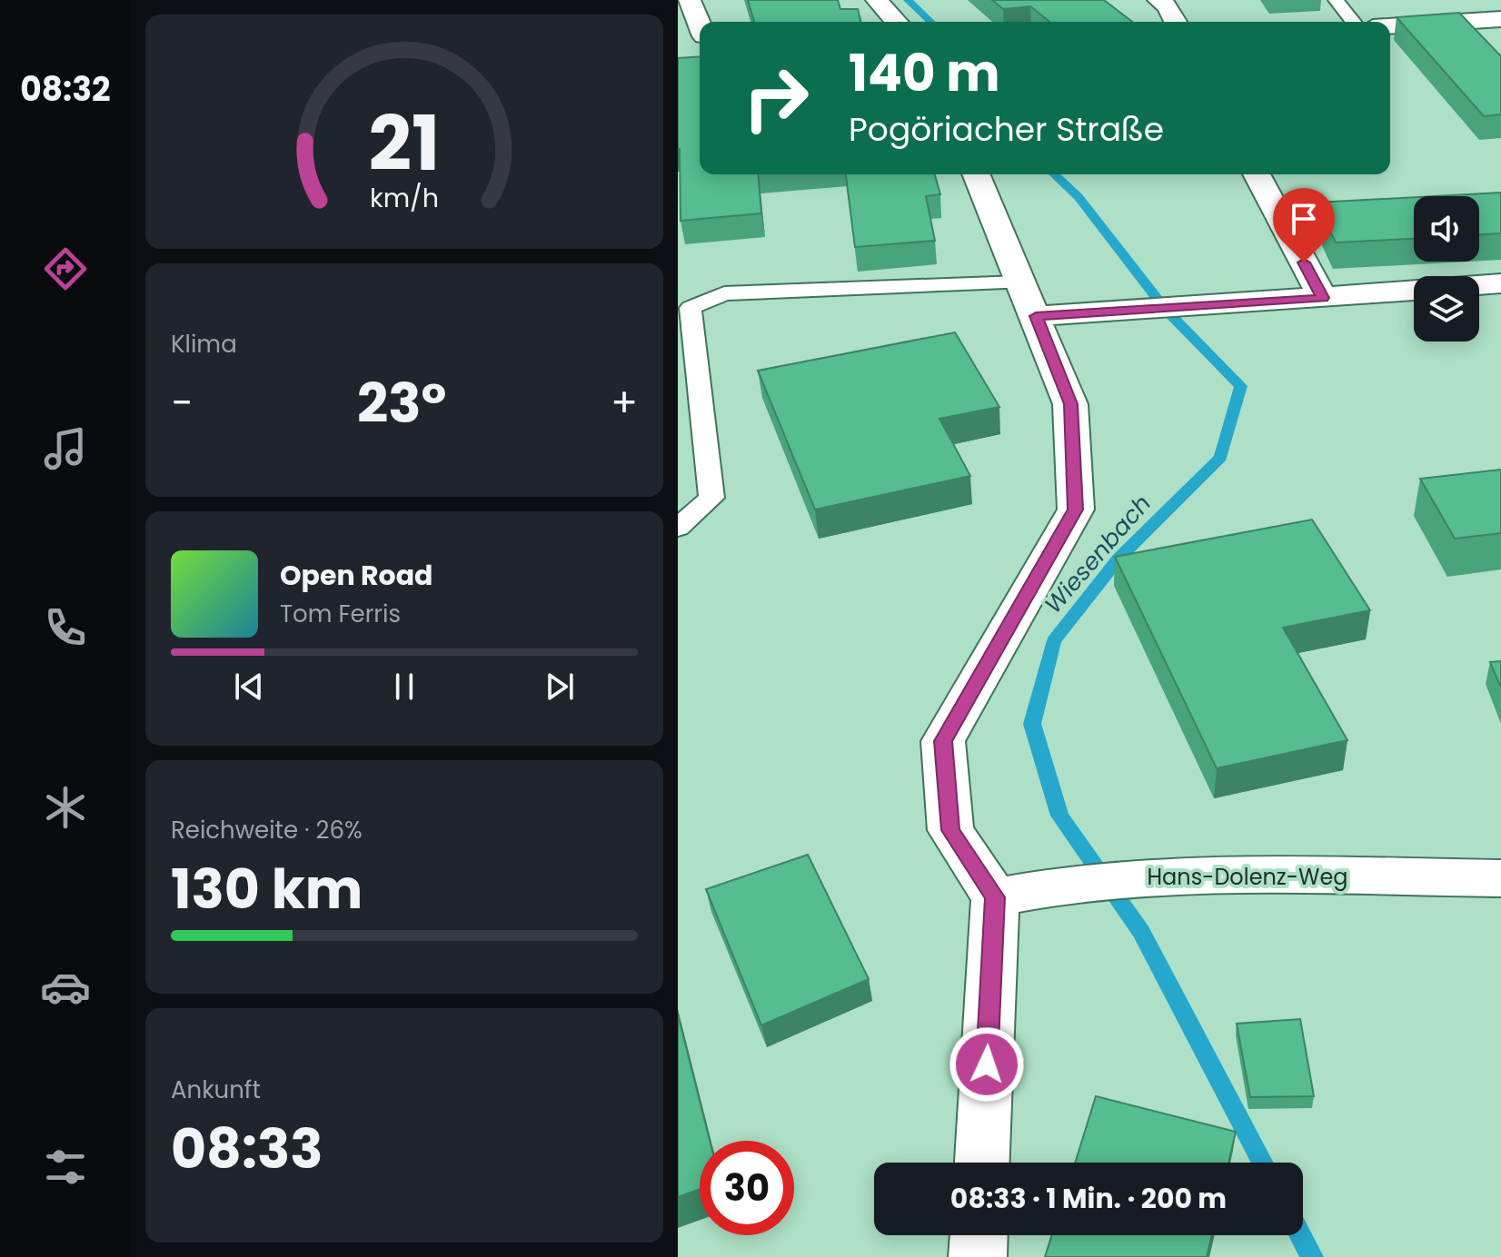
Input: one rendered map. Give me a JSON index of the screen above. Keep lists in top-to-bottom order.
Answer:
{
  "streets": {
    "street": ["Hans-Dolenz-Weg"]
  },
  "water": ["Wiesenbach"],
  "page": {
    "tabs": "08:32",
    "turn": ["140 m", "Pogöriacher Straße"],
    "tile": [
      "Klima",
      ["Reichweite · 26%", "130 km"],
      ["Ankunft", "08:33"]
    ],
    "heat": ["−", "23°", "+"],
    "song": ["Open Road", "Tom Ferris"],
    "limit": "30",
    "trip": "08:33 · 1 Min. · 200 m",
    "gauge": ["21", "km/h"]
  }
}
